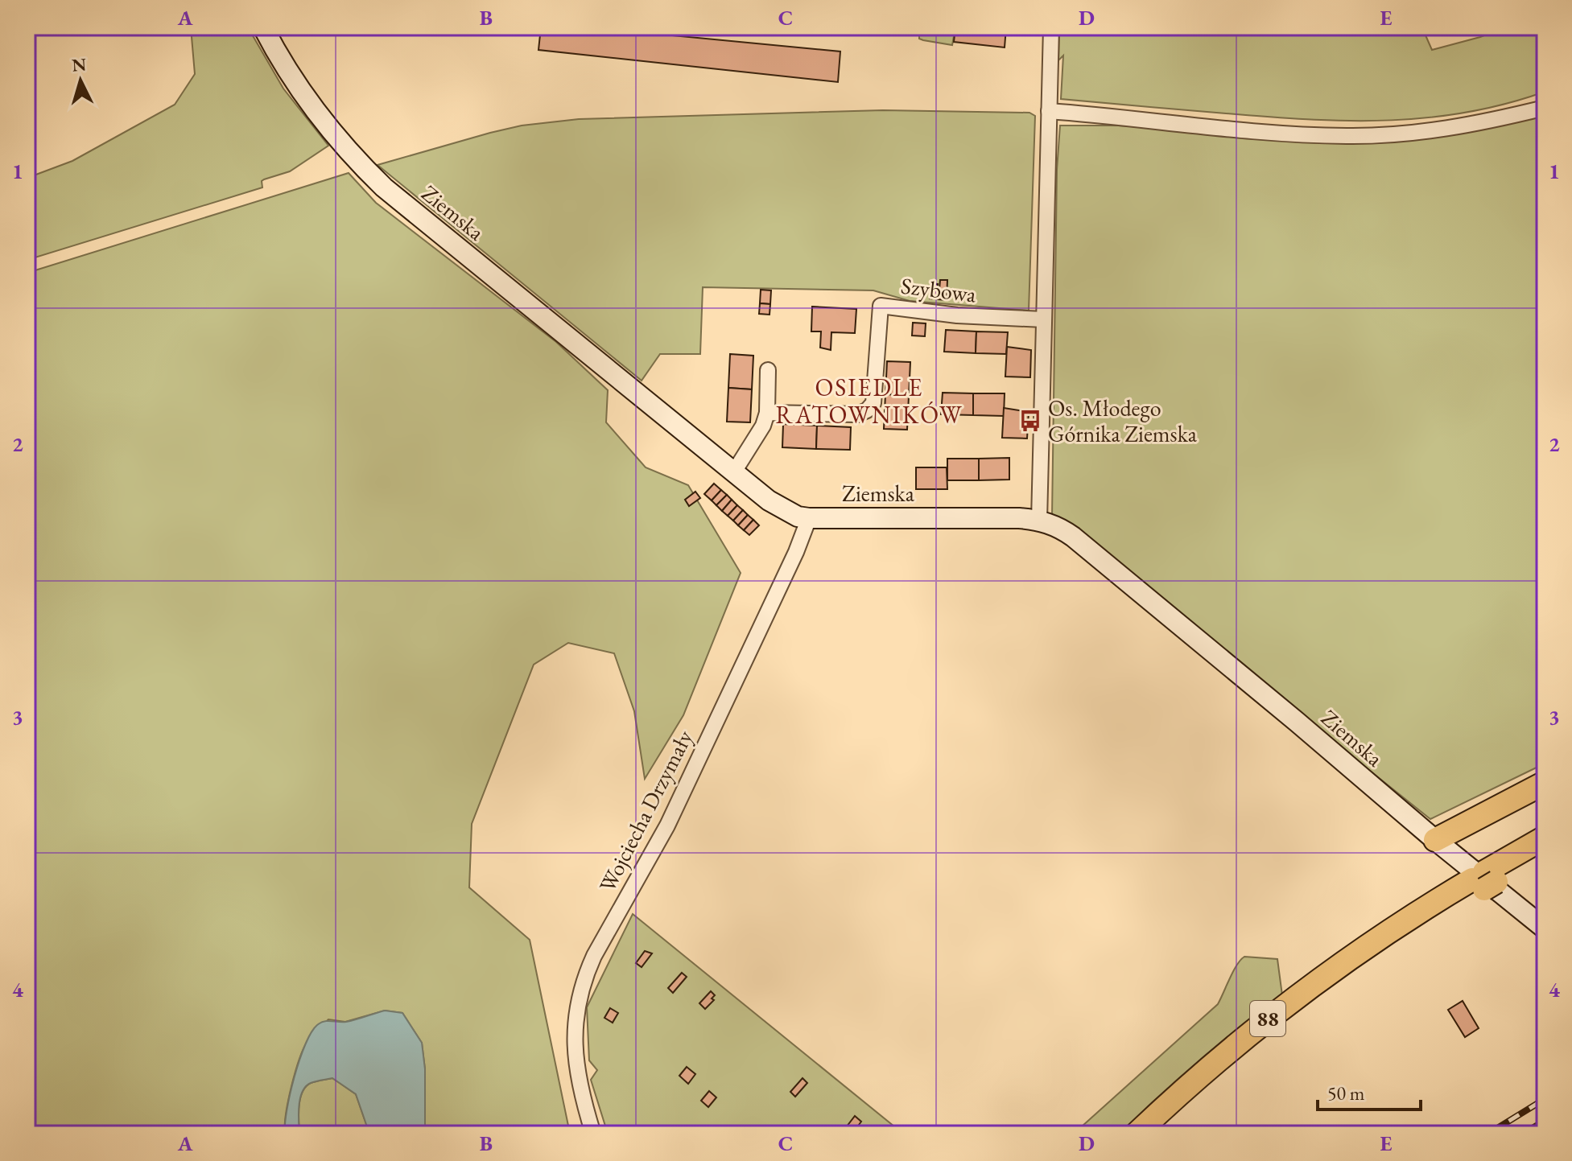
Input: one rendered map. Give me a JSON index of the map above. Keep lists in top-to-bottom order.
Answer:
{
  "streets": {
    "main road": ["88"],
    "street": ["Ziemska", "Szybowa", "Wojciecha Drzymały"]
  },
  "crossings": [
    ["Ziemska", "Wojciecha Drzymały"]
  ],
  "districts": ["OSIEDLE RATOWNIKÓW"],
  "places": {
    "bus stop": ["Os. Młodego Górnika Ziemska"]
  },
  "scale_bar": "50 m",
  "north": "top",
  "grid": {
    "columns": [
      "A",
      "B",
      "C",
      "D",
      "E"
    ],
    "rows": [
      "1",
      "2",
      "3",
      "4"
    ]
  }
}
